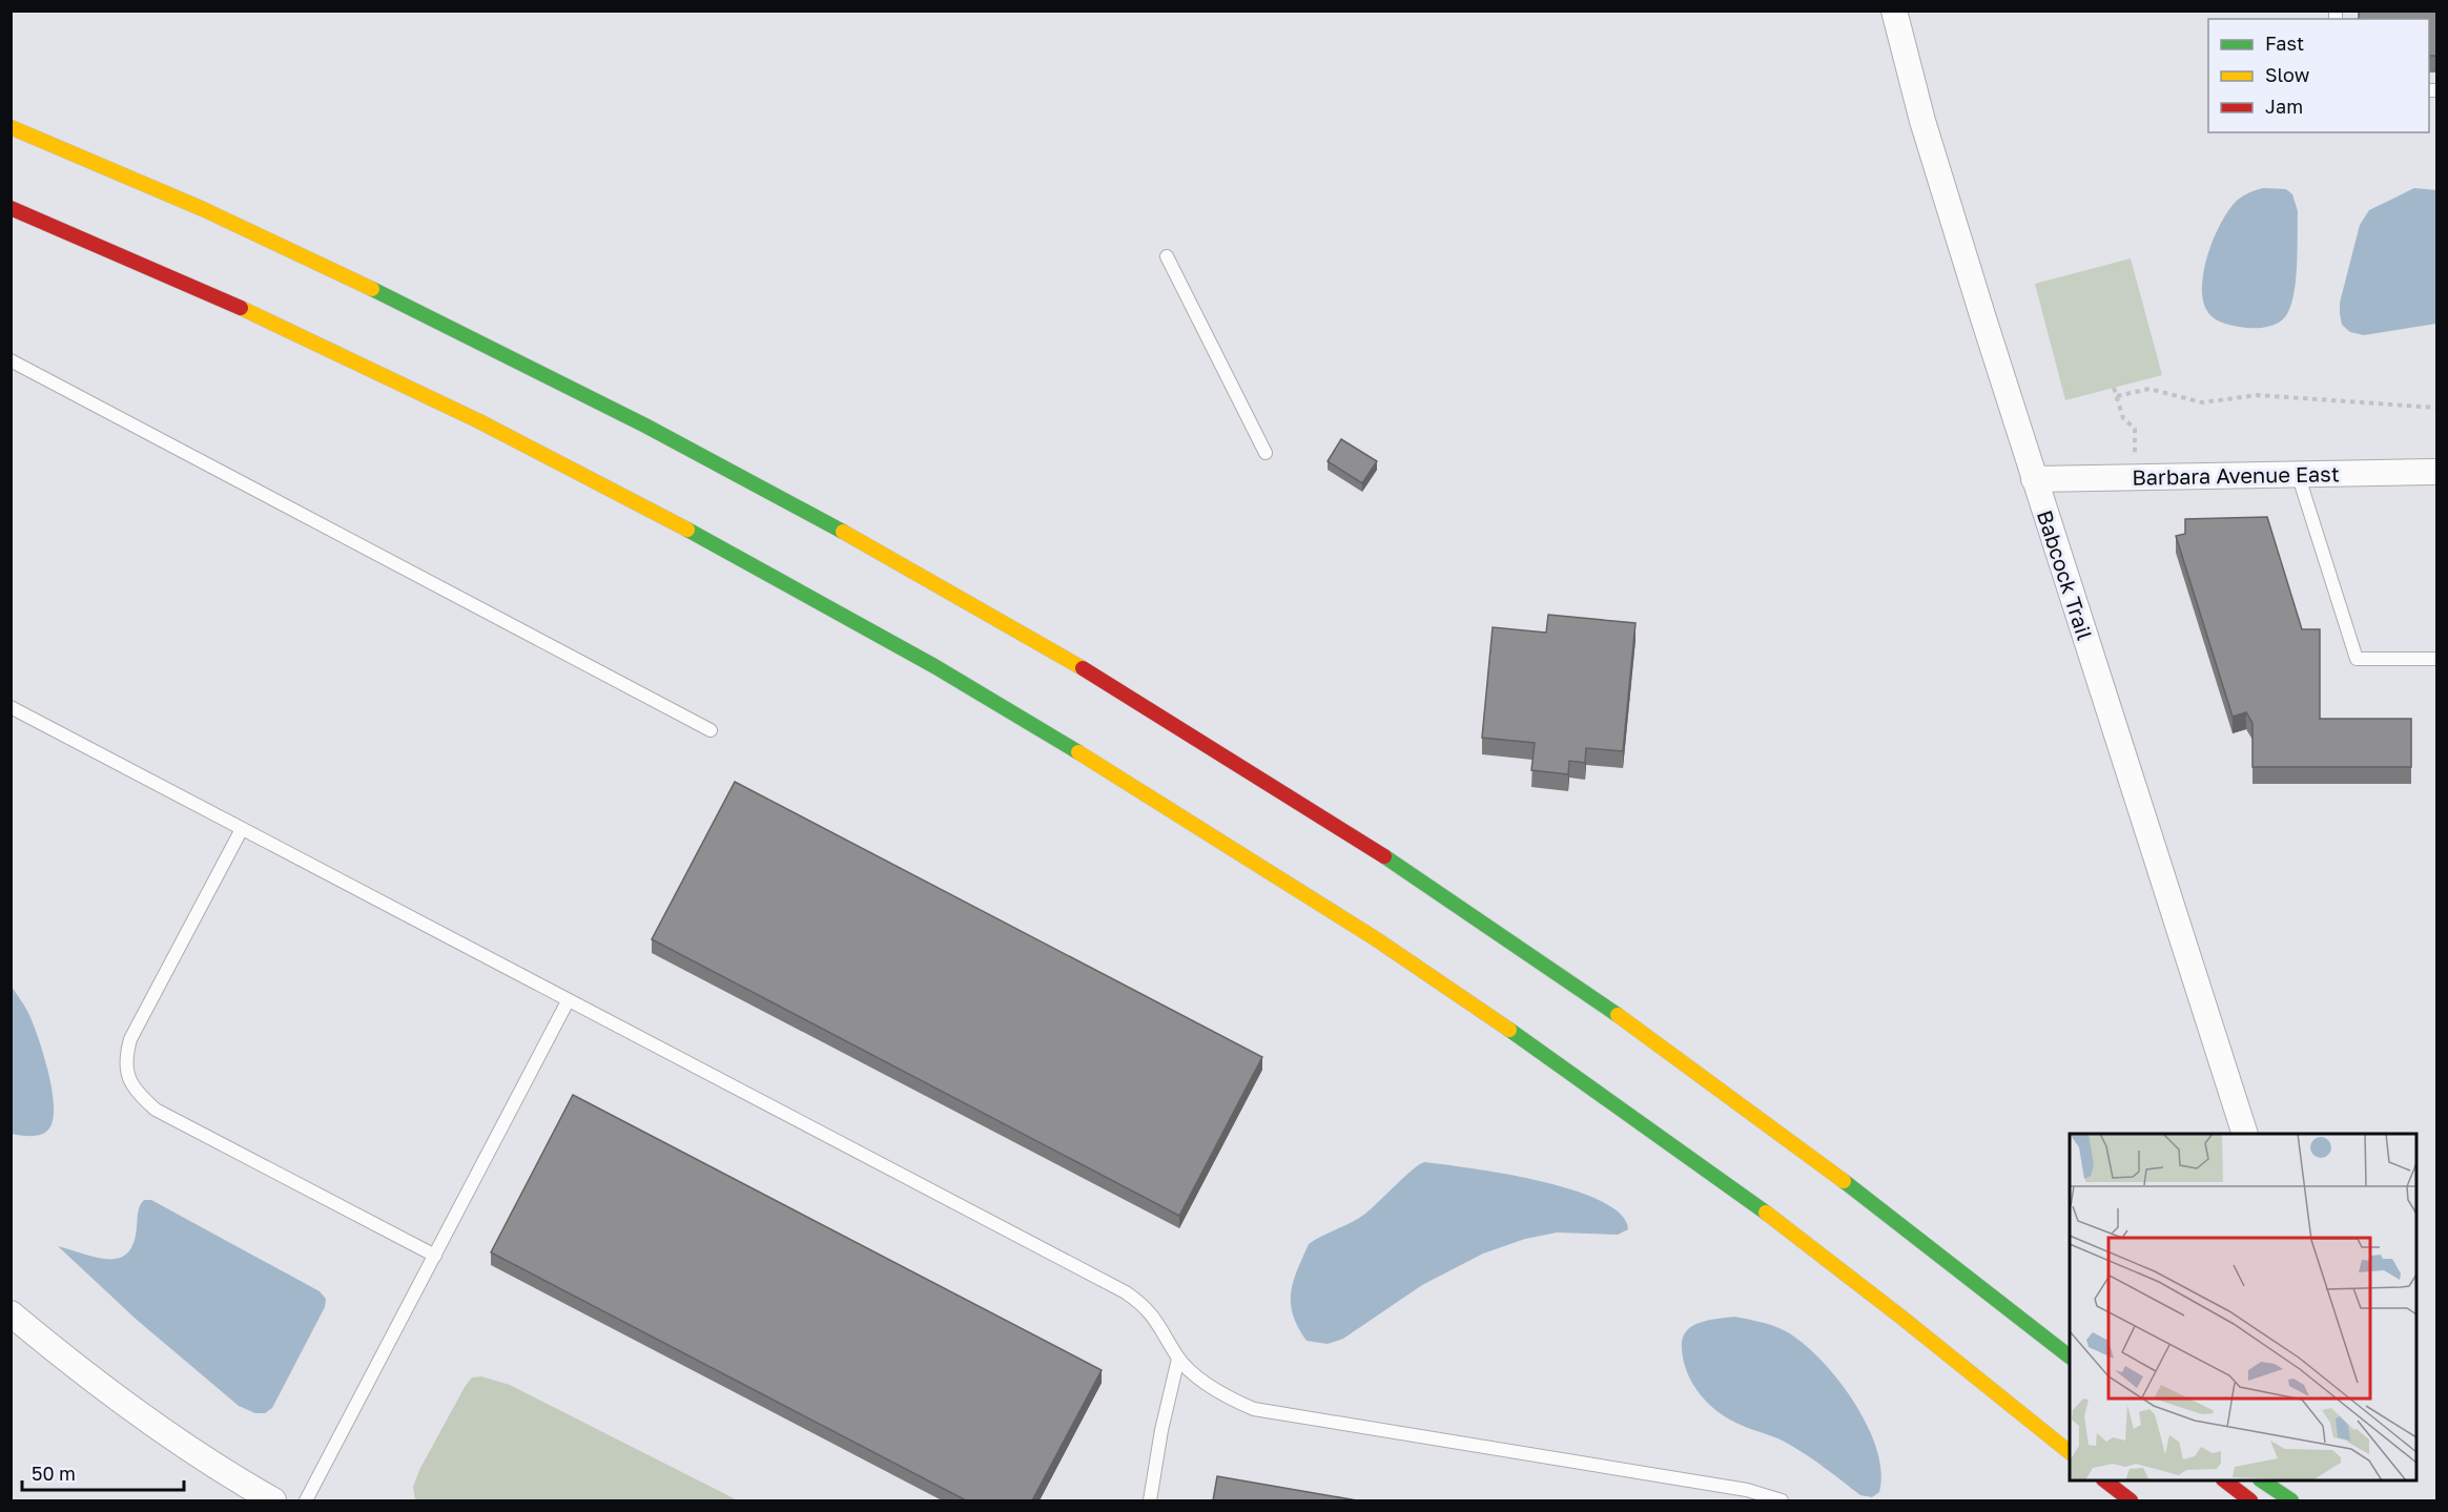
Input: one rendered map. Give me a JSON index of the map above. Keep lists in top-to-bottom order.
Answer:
{
  "streets": {
    "street": ["Barbara Avenue East", "Babcock Trail"]
  },
  "crossings": [
    ["Barbara Avenue East", "Babcock Trail"]
  ],
  "legend": ["Fast", "Slow", "Jam"],
  "scale_bar": "50 m"
}
